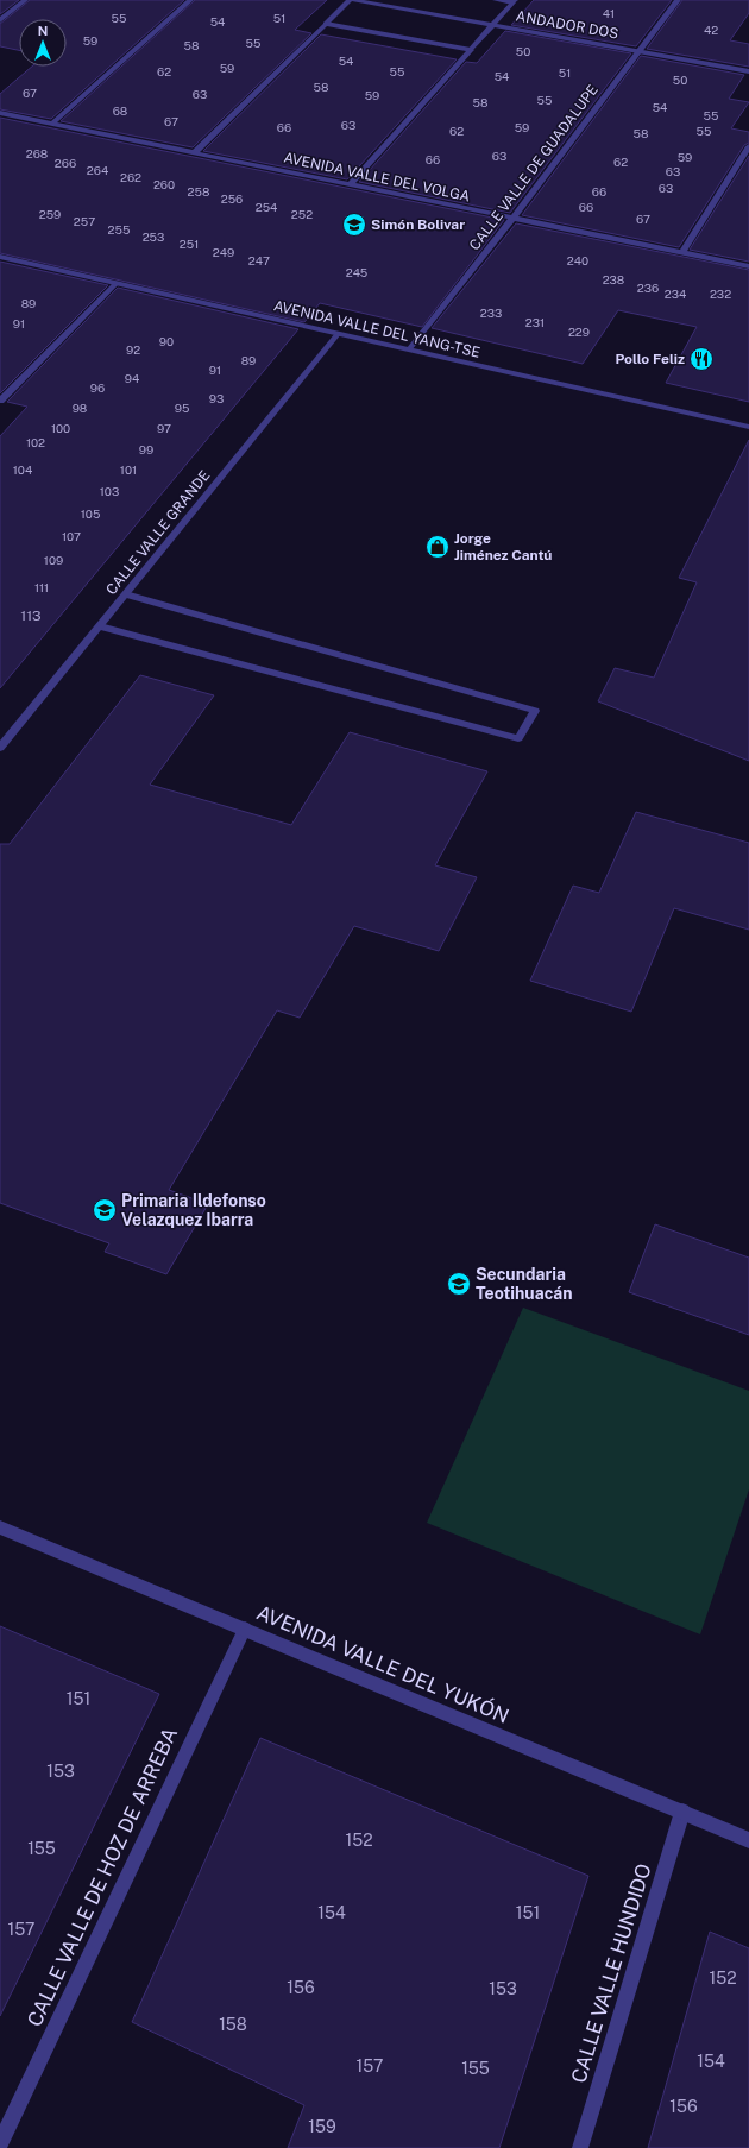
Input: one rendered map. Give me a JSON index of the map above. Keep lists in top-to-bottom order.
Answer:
{
  "streets": {
    "street": [
      "ANDADOR DOS",
      "CALLE VALLE DE GUADALUPE",
      "AVENIDA VALLE DEL VOLGA",
      "AVENIDA VALLE DEL YANG-TSE",
      "CALLE VALLE GRANDE",
      "AVENIDA VALLE DEL YUKÓN",
      "CALLE VALLE DE HOZ DE ARREBA",
      "CALLE VALLE HUNDIDO"
    ]
  },
  "crossings": [
    ["ANDADOR DOS", "CALLE VALLE DE GUADALUPE"],
    ["CALLE VALLE DE GUADALUPE", "AVENIDA VALLE DEL VOLGA"],
    ["CALLE VALLE DE GUADALUPE", "AVENIDA VALLE DEL YANG-TSE"],
    ["AVENIDA VALLE DEL YANG-TSE", "CALLE VALLE GRANDE"],
    ["AVENIDA VALLE DEL YUKÓN", "CALLE VALLE DE HOZ DE ARREBA"],
    ["AVENIDA VALLE DEL YUKÓN", "CALLE VALLE HUNDIDO"]
  ],
  "places": {
    "school or university": ["Simón Bolivar", "Primaria Ildefonso Velazquez Ibarra", "Secundaria Teotihuacán"],
    "restaurant": ["Pollo Feliz"],
    "shop": ["Jorge Jiménez Cantú"]
  },
  "house_numbers": [
    "41",
    "55",
    "51",
    "54",
    "42",
    "59",
    "55",
    "58",
    "50",
    "54",
    "59",
    "62",
    "55",
    "51",
    "54",
    "50",
    "58",
    "67",
    "63",
    "59",
    "55",
    "58",
    "54",
    "68",
    "55",
    "67",
    "63",
    "66",
    "59",
    "62",
    "55",
    "58",
    "268",
    "63",
    "59",
    "66",
    "62",
    "266",
    "264",
    "63",
    "262",
    "260",
    "63",
    "258",
    "66",
    "256",
    "254",
    "66",
    "259",
    "252",
    "67",
    "257",
    "255",
    "253",
    "251",
    "249",
    "247",
    "240",
    "245",
    "238",
    "236",
    "234",
    "232",
    "89",
    "233",
    "231",
    "91",
    "229",
    "90",
    "92",
    "89",
    "91",
    "94",
    "96",
    "93",
    "98",
    "95",
    "100",
    "97",
    "102",
    "99",
    "104",
    "101",
    "103",
    "105",
    "107",
    "109",
    "111",
    "113",
    "151",
    "153",
    "152",
    "155",
    "154",
    "151",
    "157",
    "152",
    "156",
    "153",
    "158",
    "154",
    "157",
    "155",
    "156",
    "159"
  ],
  "north": "top"
}
